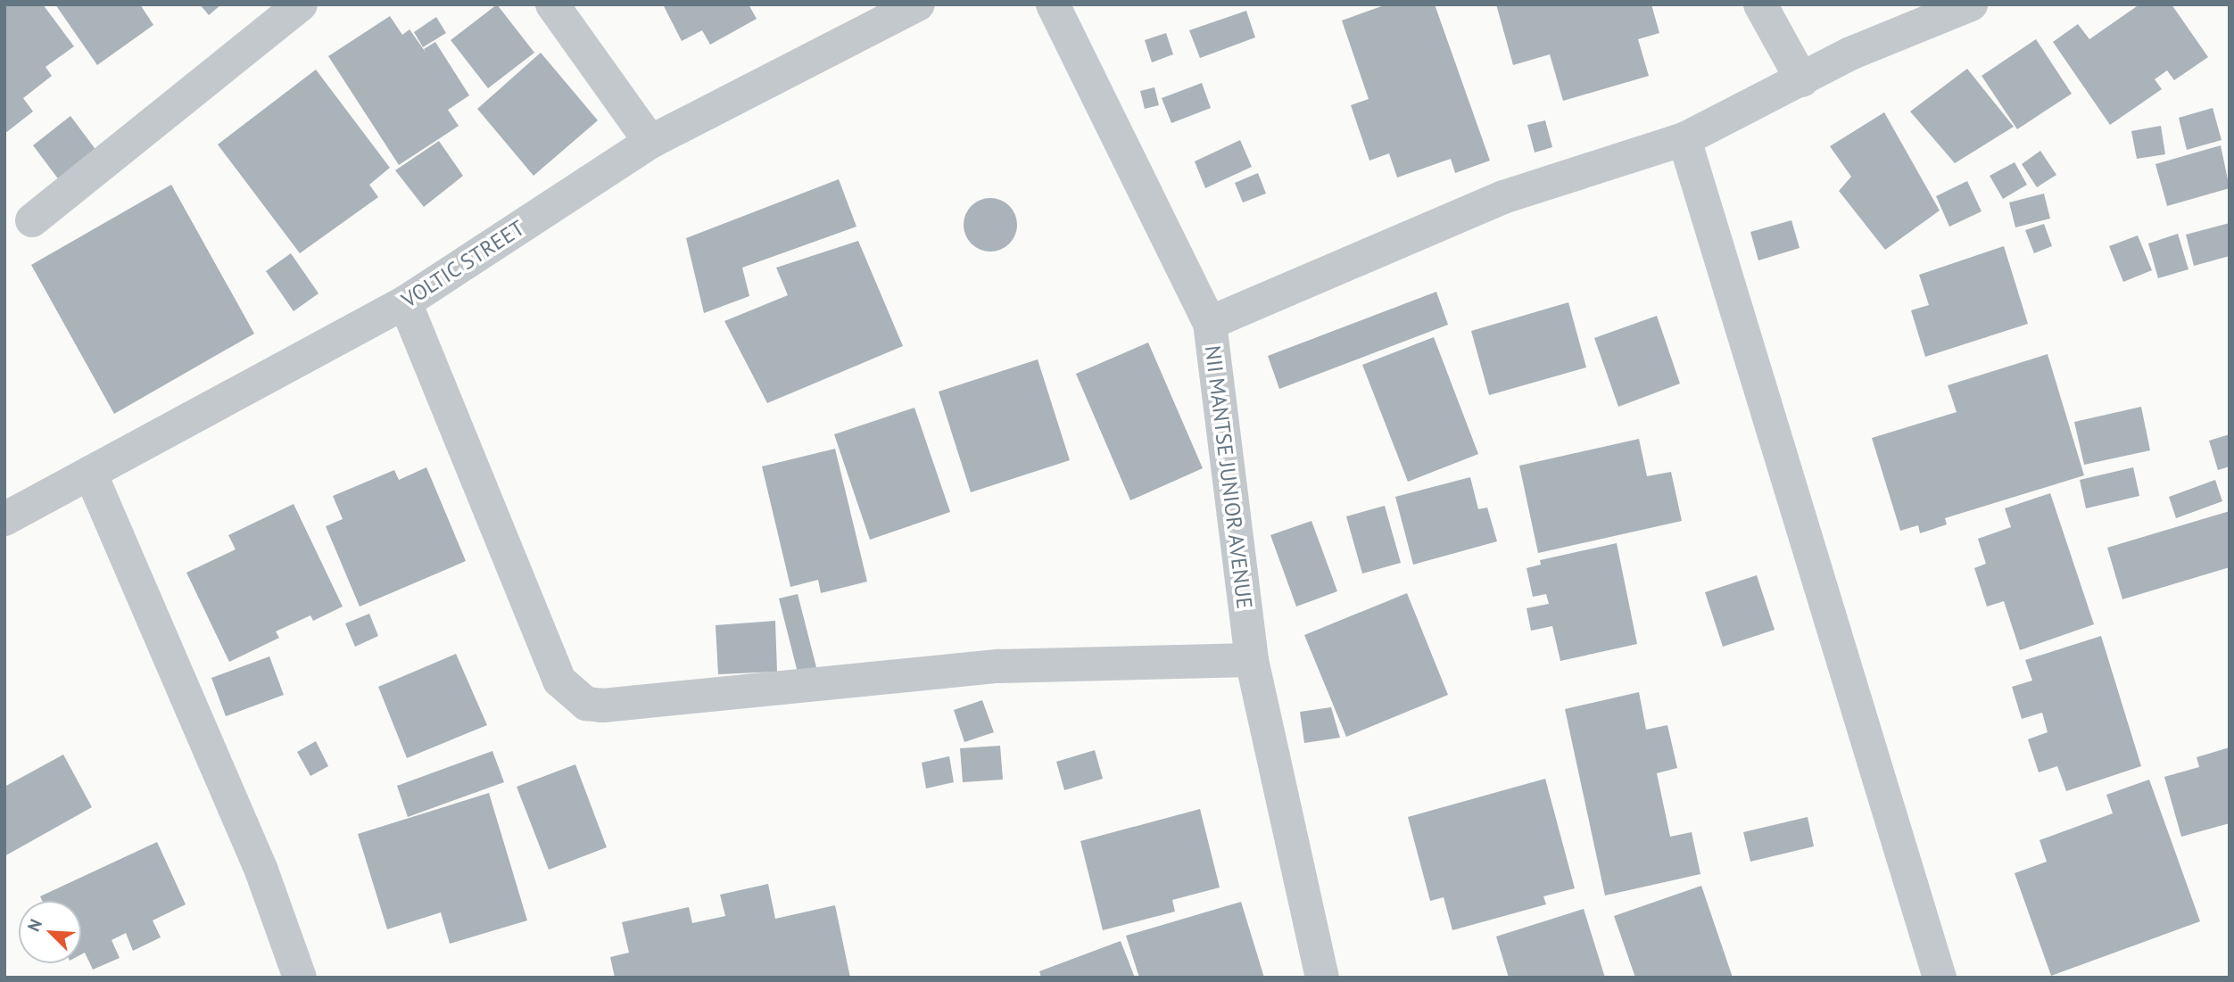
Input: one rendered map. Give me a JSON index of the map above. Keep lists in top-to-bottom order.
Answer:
{
  "streets": {
    "street": ["VOLTIC STREET", "NII MANTSE JUNIOR AVENUE"]
  },
  "north": "top left"
}
